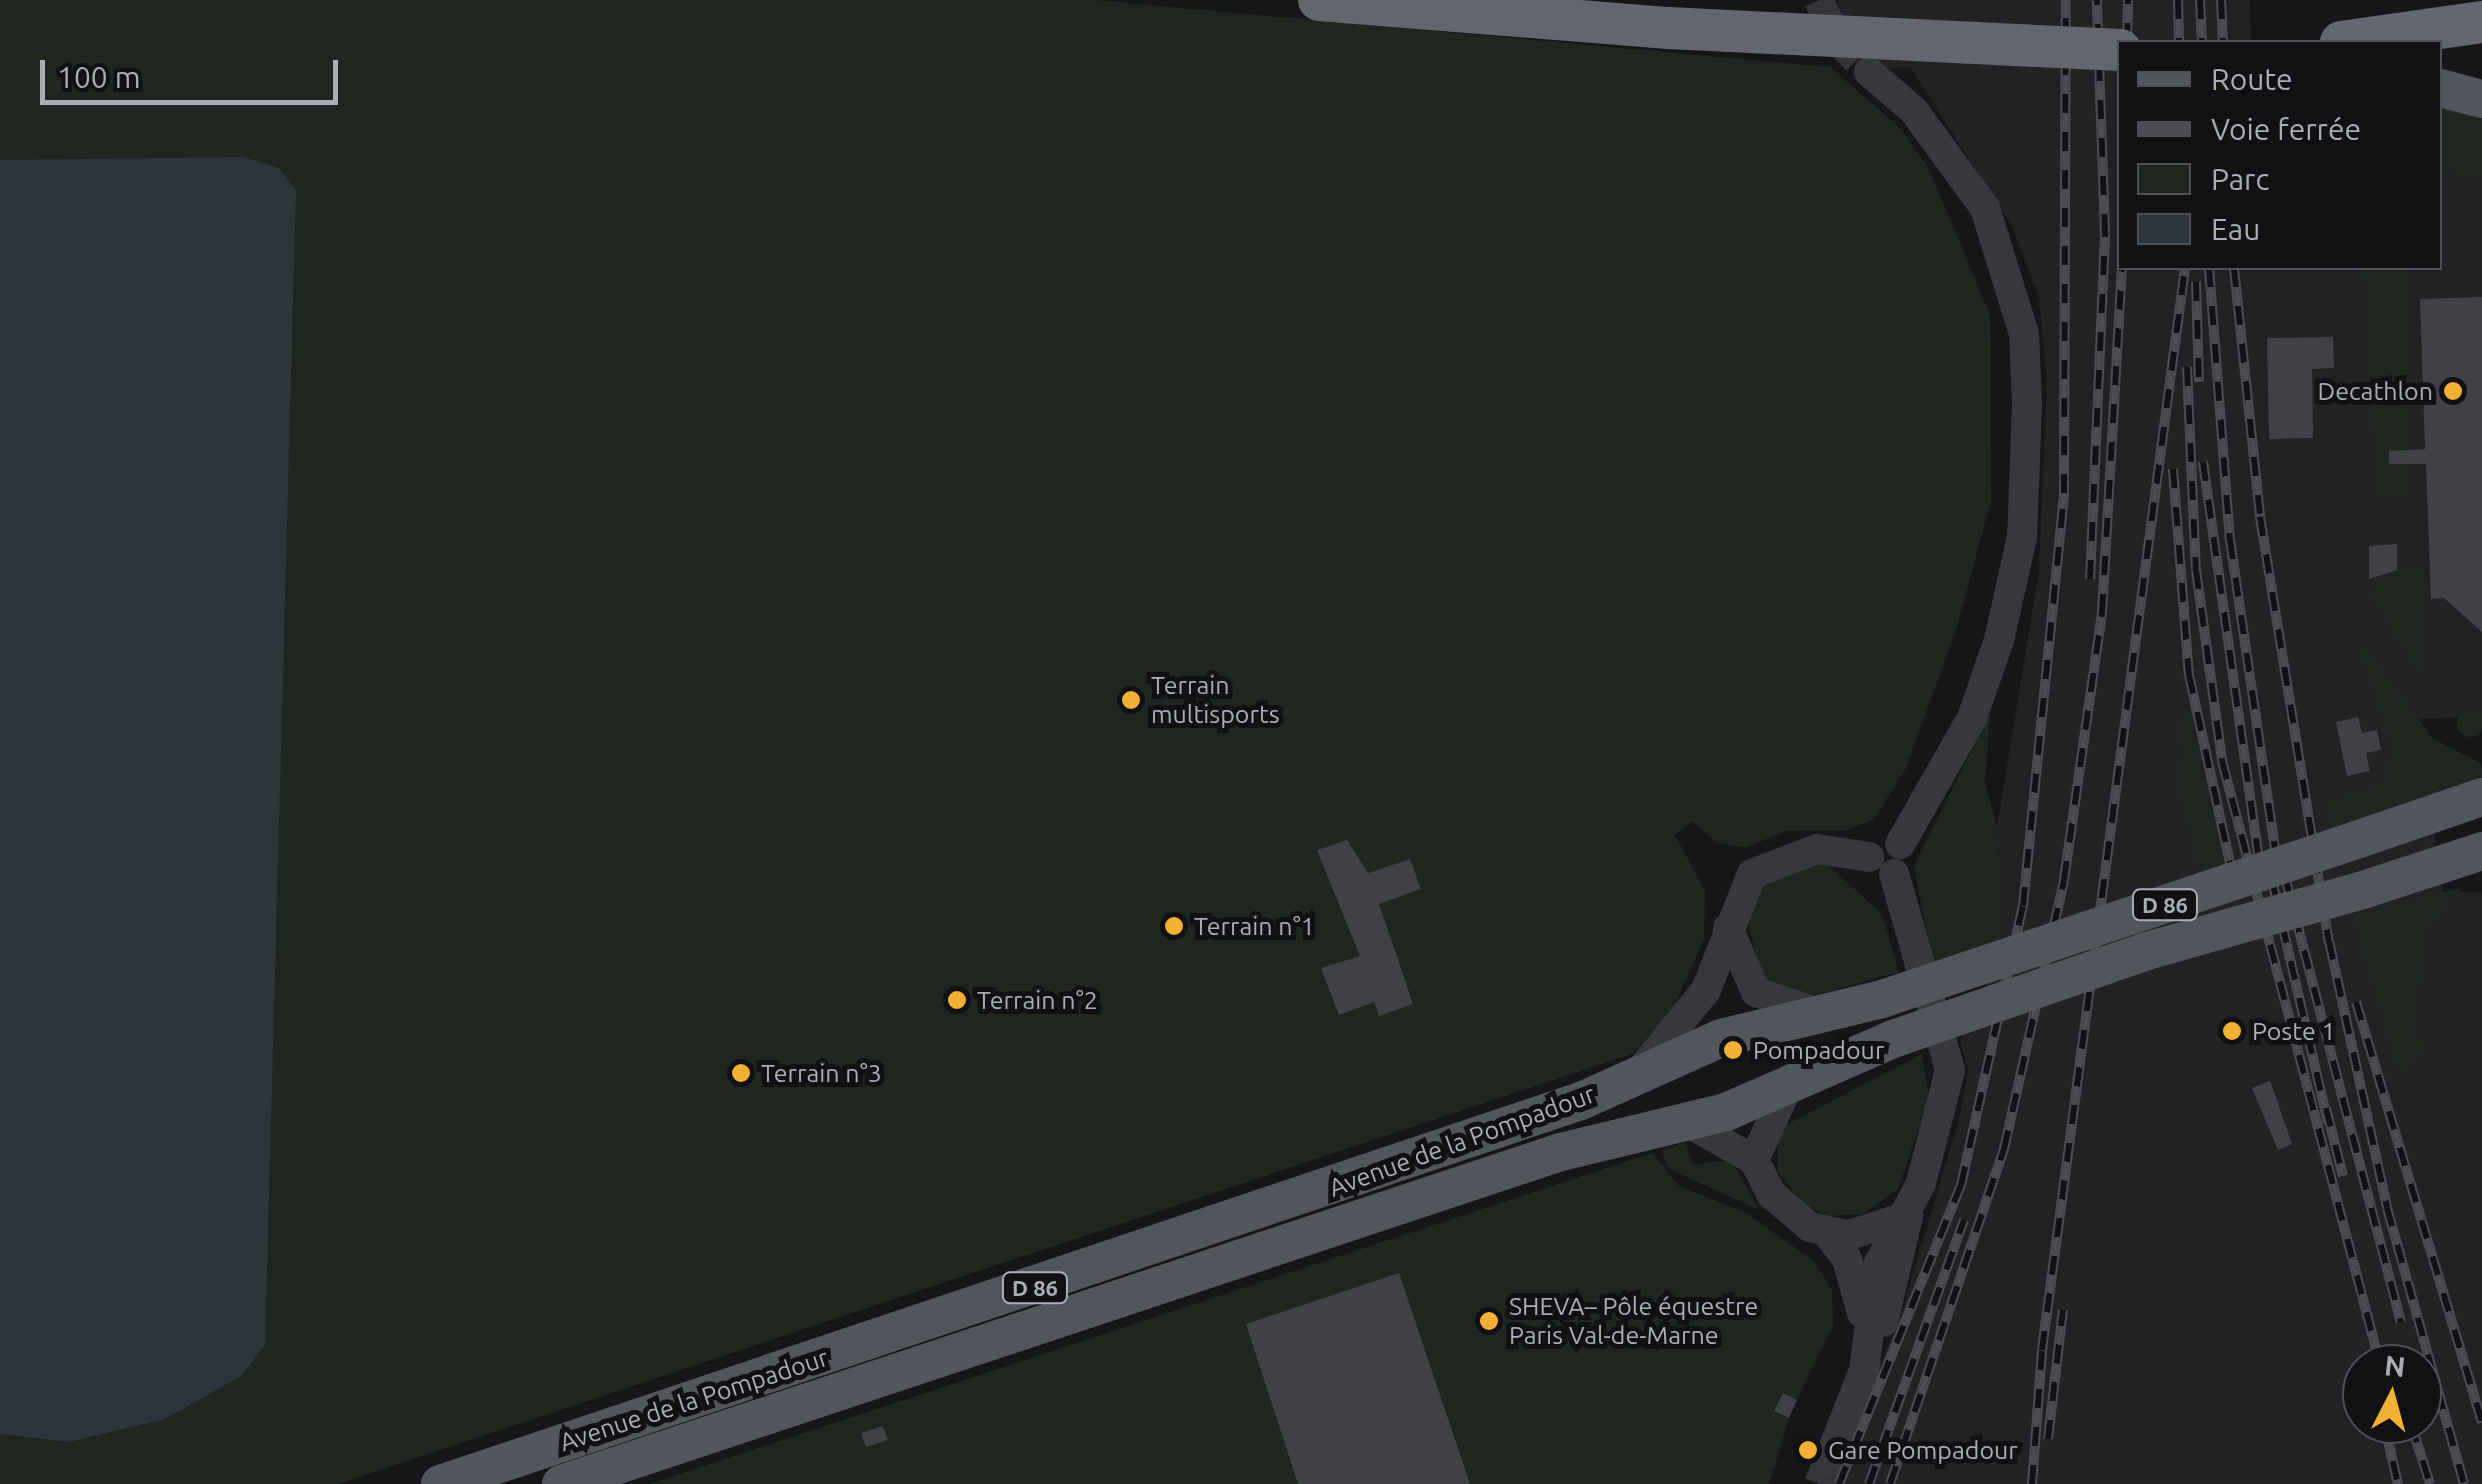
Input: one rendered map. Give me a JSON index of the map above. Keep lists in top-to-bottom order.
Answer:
{
  "streets": {
    "main road": ["D 86", "Avenue de la Pompadour"]
  },
  "places": [
    "Decathlon",
    "Terrain multisports",
    "Terrain n°1",
    "Terrain n°2",
    "Poste 1",
    "Pompadour",
    "Terrain n°3",
    "SHEVA– Pôle équestre Paris Val-de-Marne",
    "Gare Pompadour"
  ],
  "legend": [
    "Route",
    "Voie ferrée",
    "Parc",
    "Eau"
  ],
  "scale_bar": "100 m",
  "north": "top"
}
